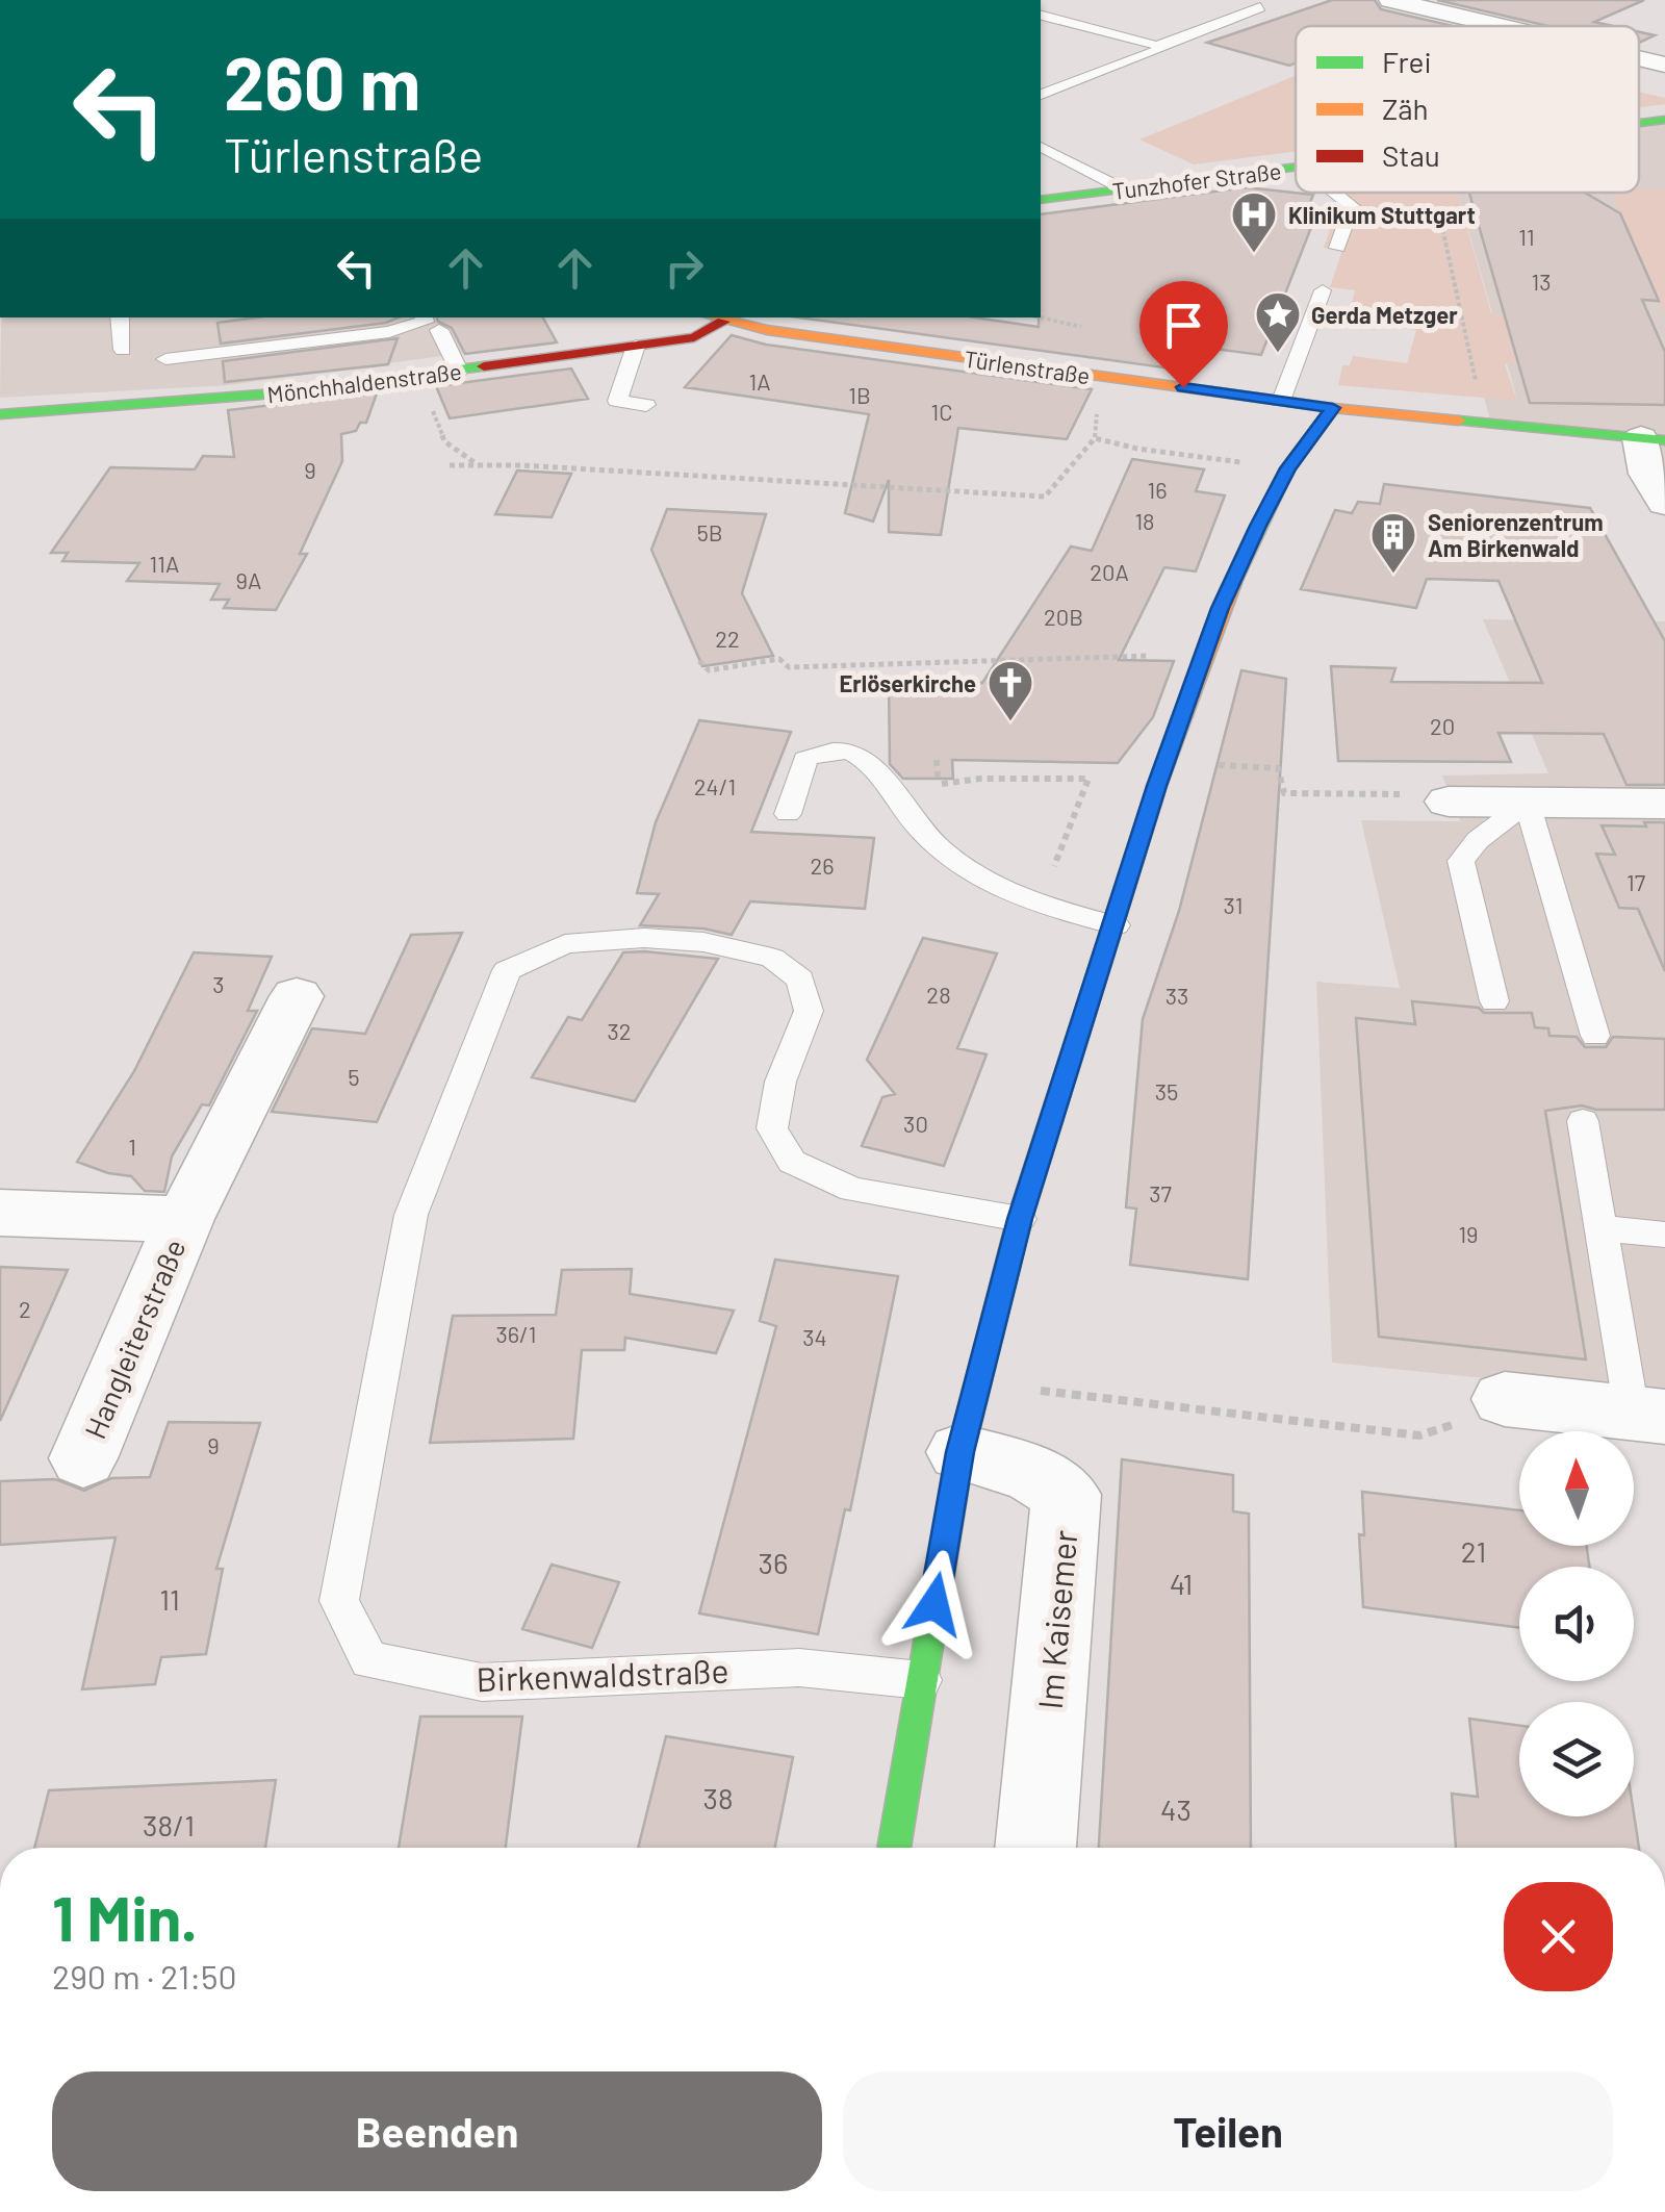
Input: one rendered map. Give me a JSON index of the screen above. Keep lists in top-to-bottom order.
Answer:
{
  "streets": {
    "street": [
      "Tunzhofer Straße",
      "Türlenstraße",
      "Mönchhaldenstraße",
      "Hangleiterstraße",
      "Im Kaisemer"
    ],
    "lane": ["Birkenwaldstraße"]
  },
  "crossings": [
    ["Türlenstraße", "Mönchhaldenstraße"]
  ],
  "places": {
    "hospital": ["Klinikum Stuttgart"],
    "place": ["Gerda Metzger"],
    "building": ["Seniorenzentrum Am Birkenwald"],
    "church": ["Erlöserkirche"]
  },
  "house_numbers": [
    "11",
    "13",
    "1A",
    "1B",
    "1C",
    "9",
    "16",
    "18",
    "5B",
    "11A",
    "20A",
    "9A",
    "20B",
    "22",
    "20",
    "24/1",
    "26",
    "17",
    "31",
    "3",
    "28",
    "33",
    "32",
    "5",
    "35",
    "30",
    "1",
    "37",
    "19",
    "2",
    "36/1",
    "34",
    "9",
    "21",
    "36",
    "41",
    "11",
    "38",
    "43",
    "38/1"
  ],
  "legend": ["Frei", "Zäh", "Stau"],
  "north": "top",
  "page": {
    "turn": ["260 m", "Türlenstraße"],
    "heading": ["1 Min.", "290 m · 21:50"],
    "buttons": ["Beenden", "Teilen"]
  }
}
